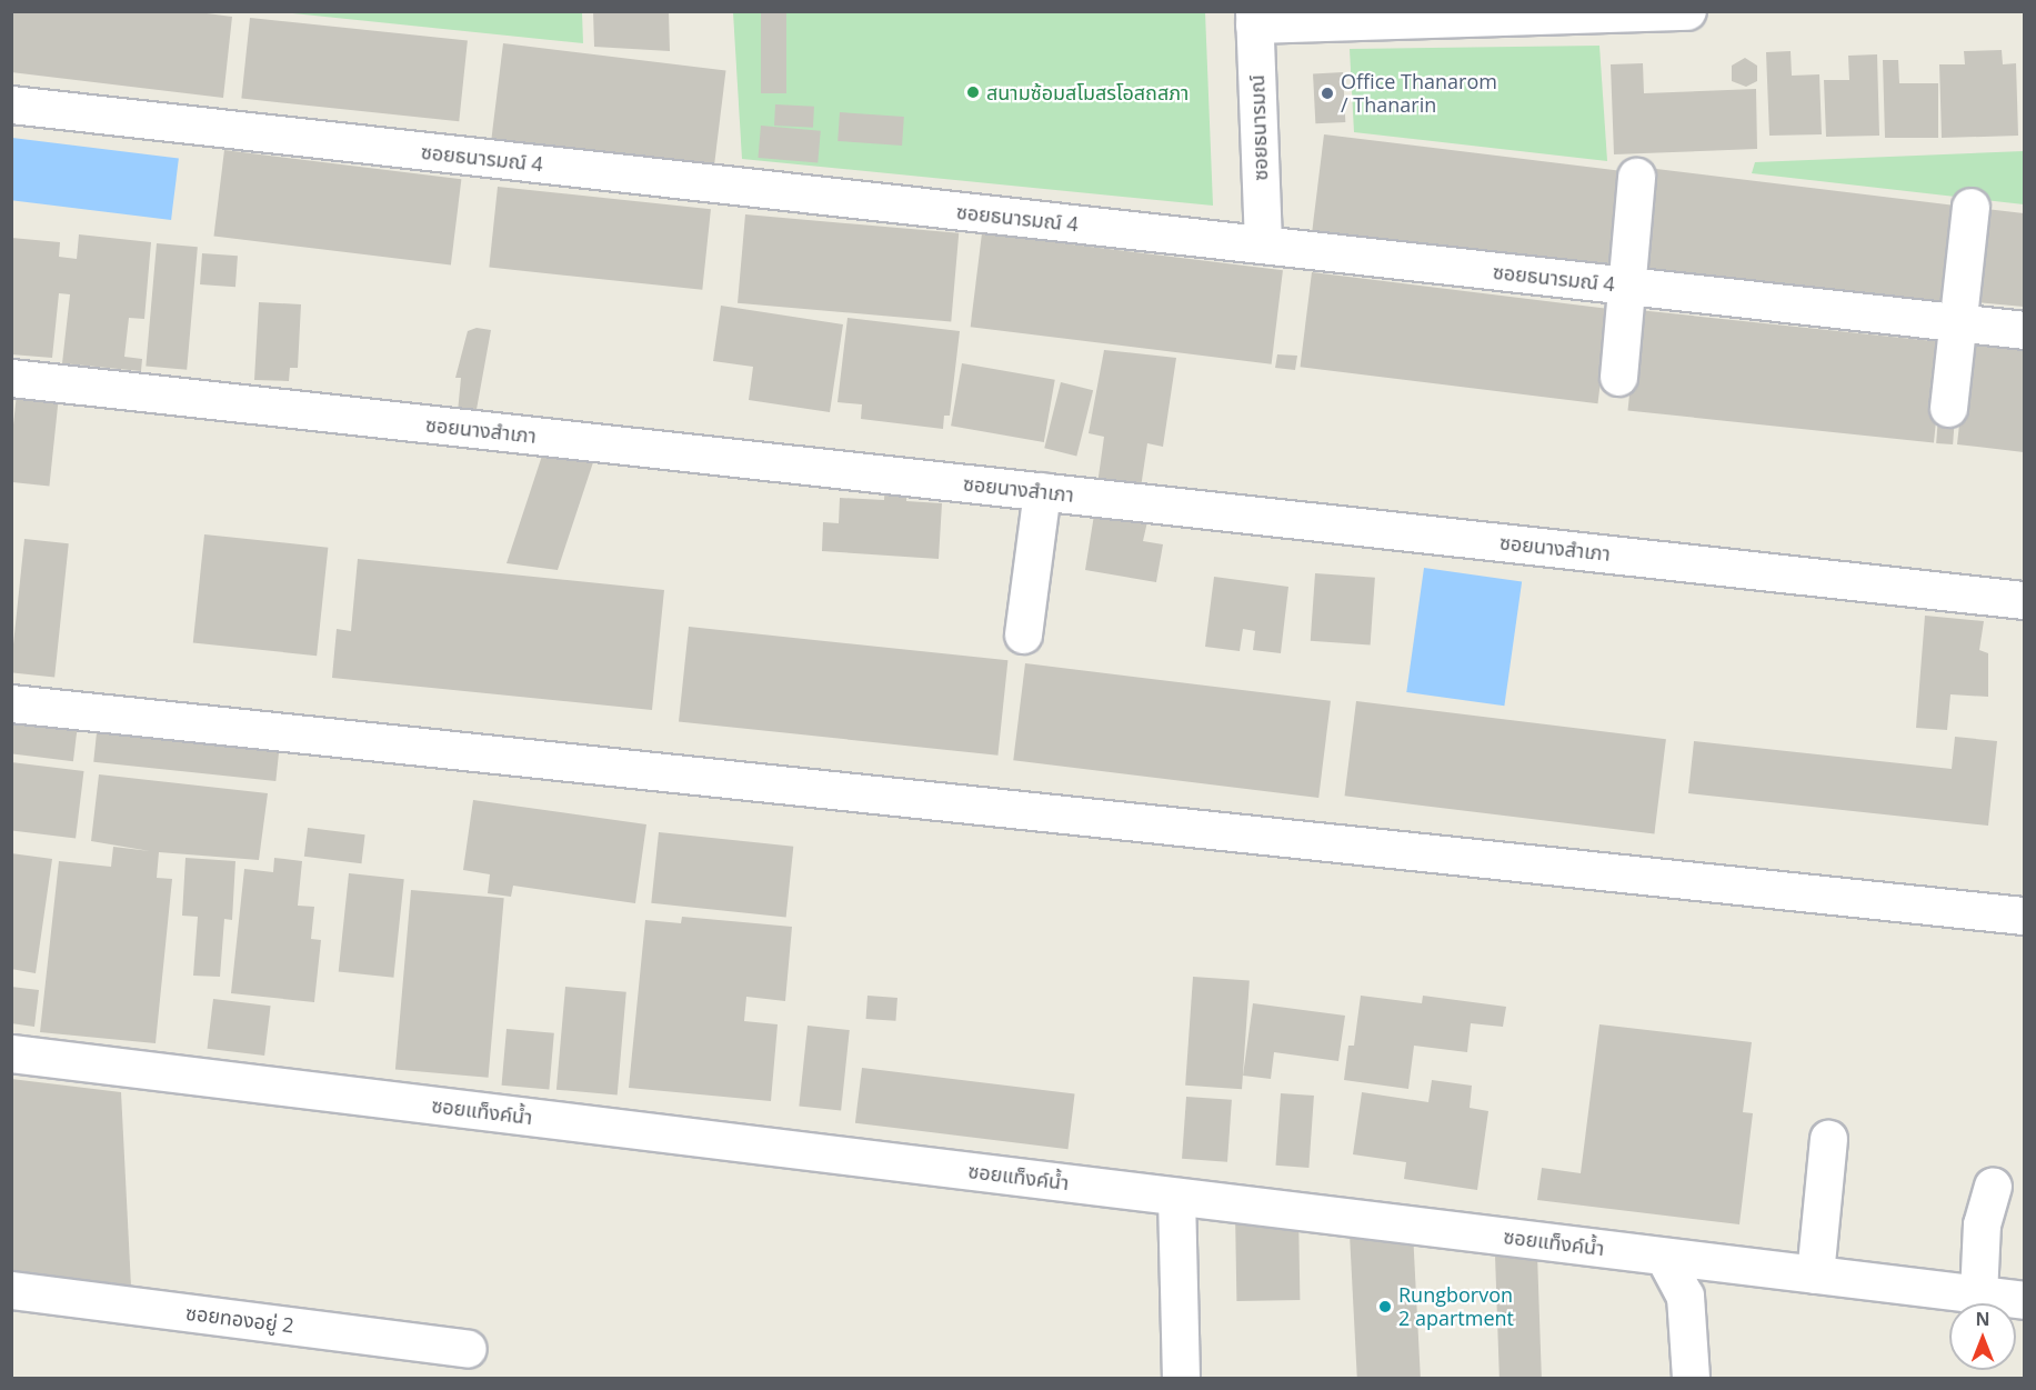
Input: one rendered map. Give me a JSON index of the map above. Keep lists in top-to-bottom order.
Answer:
{
  "streets": {
    "street": [
      "ซอยธนารมณ์",
      "ซอยธนารมณ์ 4",
      "ซอยนางสำเภา",
      "ซอยแท็งค์น้ำ",
      "ซอยทองอยู่ 2"
    ]
  },
  "crossings": [
    ["ซอยธนารมณ์", "ซอยธนารมณ์ 4"]
  ],
  "places": ["สนามซ้อมสโมสรโอสถสภา", "Office Thanarom / Thanarin", "Rungborvon 2 apartment"],
  "north": "top"
}
